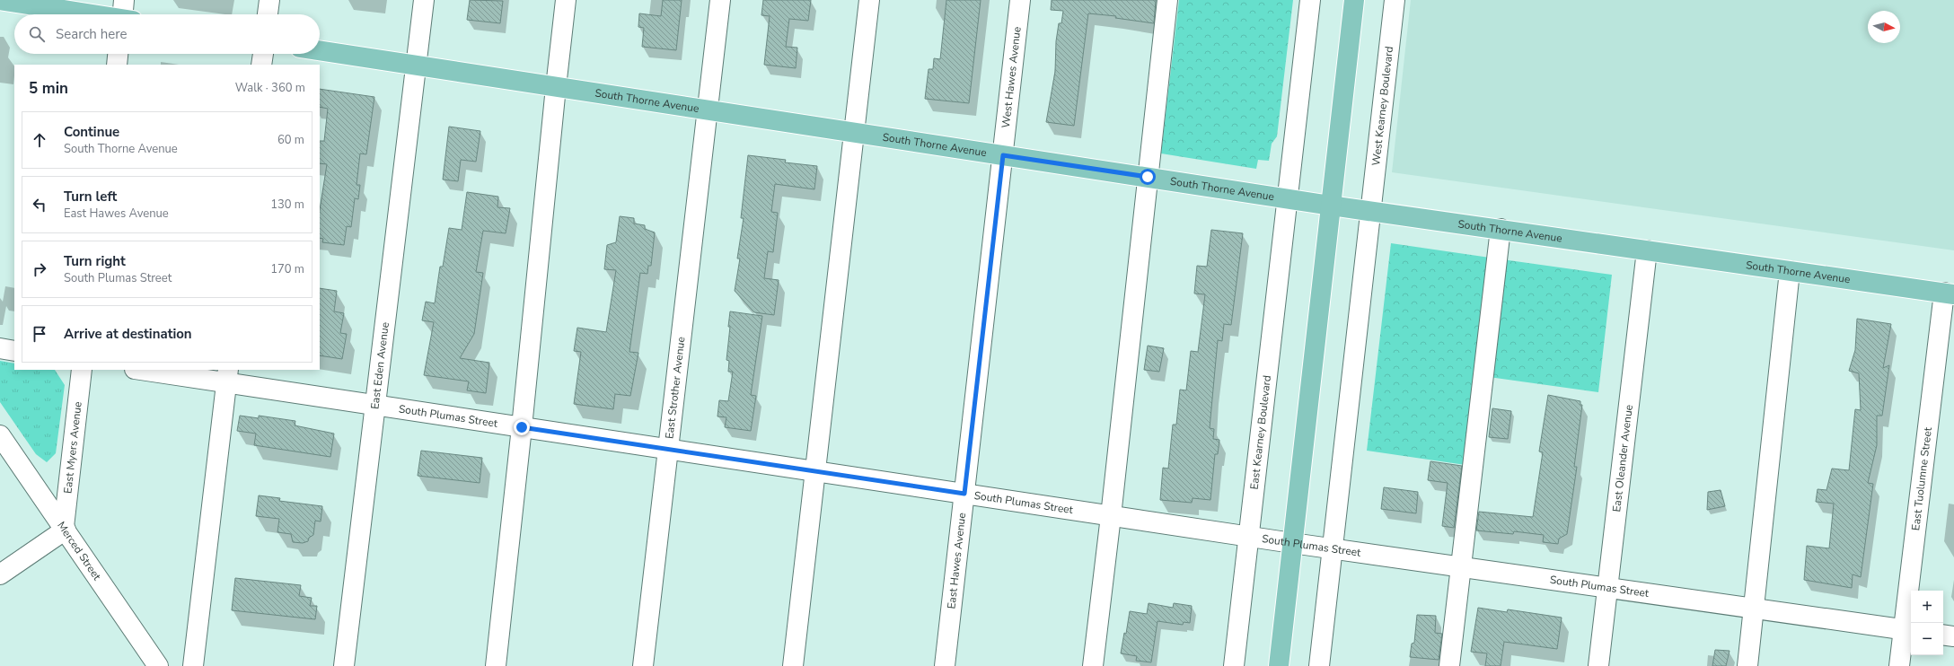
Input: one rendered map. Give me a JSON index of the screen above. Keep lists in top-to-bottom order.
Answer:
{
  "streets": {
    "main road": ["South Thorne Avenue"],
    "street": [
      "West Hawes Avenue",
      "West Kearney Boulevard",
      "East Eden Avenue",
      "East Strother Avenue",
      "South Plumas Street",
      "East Kearney Boulevard",
      "East Myers Avenue",
      "East Oleander Avenue",
      "East Tuolumne Street",
      "Merced Street",
      "East Hawes Avenue"
    ]
  },
  "crossings": [
    ["West Hawes Avenue", "South Thorne Avenue"],
    ["West Hawes Avenue", "East Hawes Avenue"],
    ["South Thorne Avenue", "West Kearney Boulevard"],
    ["South Thorne Avenue", "East Eden Avenue"],
    ["South Thorne Avenue", "East Strother Avenue"],
    ["South Thorne Avenue", "East Kearney Boulevard"],
    ["South Thorne Avenue", "East Oleander Avenue"],
    ["South Thorne Avenue", "East Tuolumne Street"],
    ["South Thorne Avenue", "East Hawes Avenue"],
    ["East Eden Avenue", "South Plumas Street"],
    ["East Strother Avenue", "South Plumas Street"],
    ["South Plumas Street", "East Kearney Boulevard"],
    ["South Plumas Street", "East Oleander Avenue"],
    ["South Plumas Street", "East Tuolumne Street"],
    ["South Plumas Street", "East Hawes Avenue"],
    ["East Myers Avenue", "Merced Street"]
  ],
  "north": "right",
  "page": {
    "search": "Search here",
    "heading": ["5 min", "Walk · 360 m"],
    "list": [
      ["Continue", "South Thorne Avenue", "60 m"],
      ["Turn left", "East Hawes Avenue", "130 m"],
      ["Turn right", "South Plumas Street", "170 m"],
      "Arrive at destination"
    ],
    "map_buttons": ["+", "−"]
  }
}
